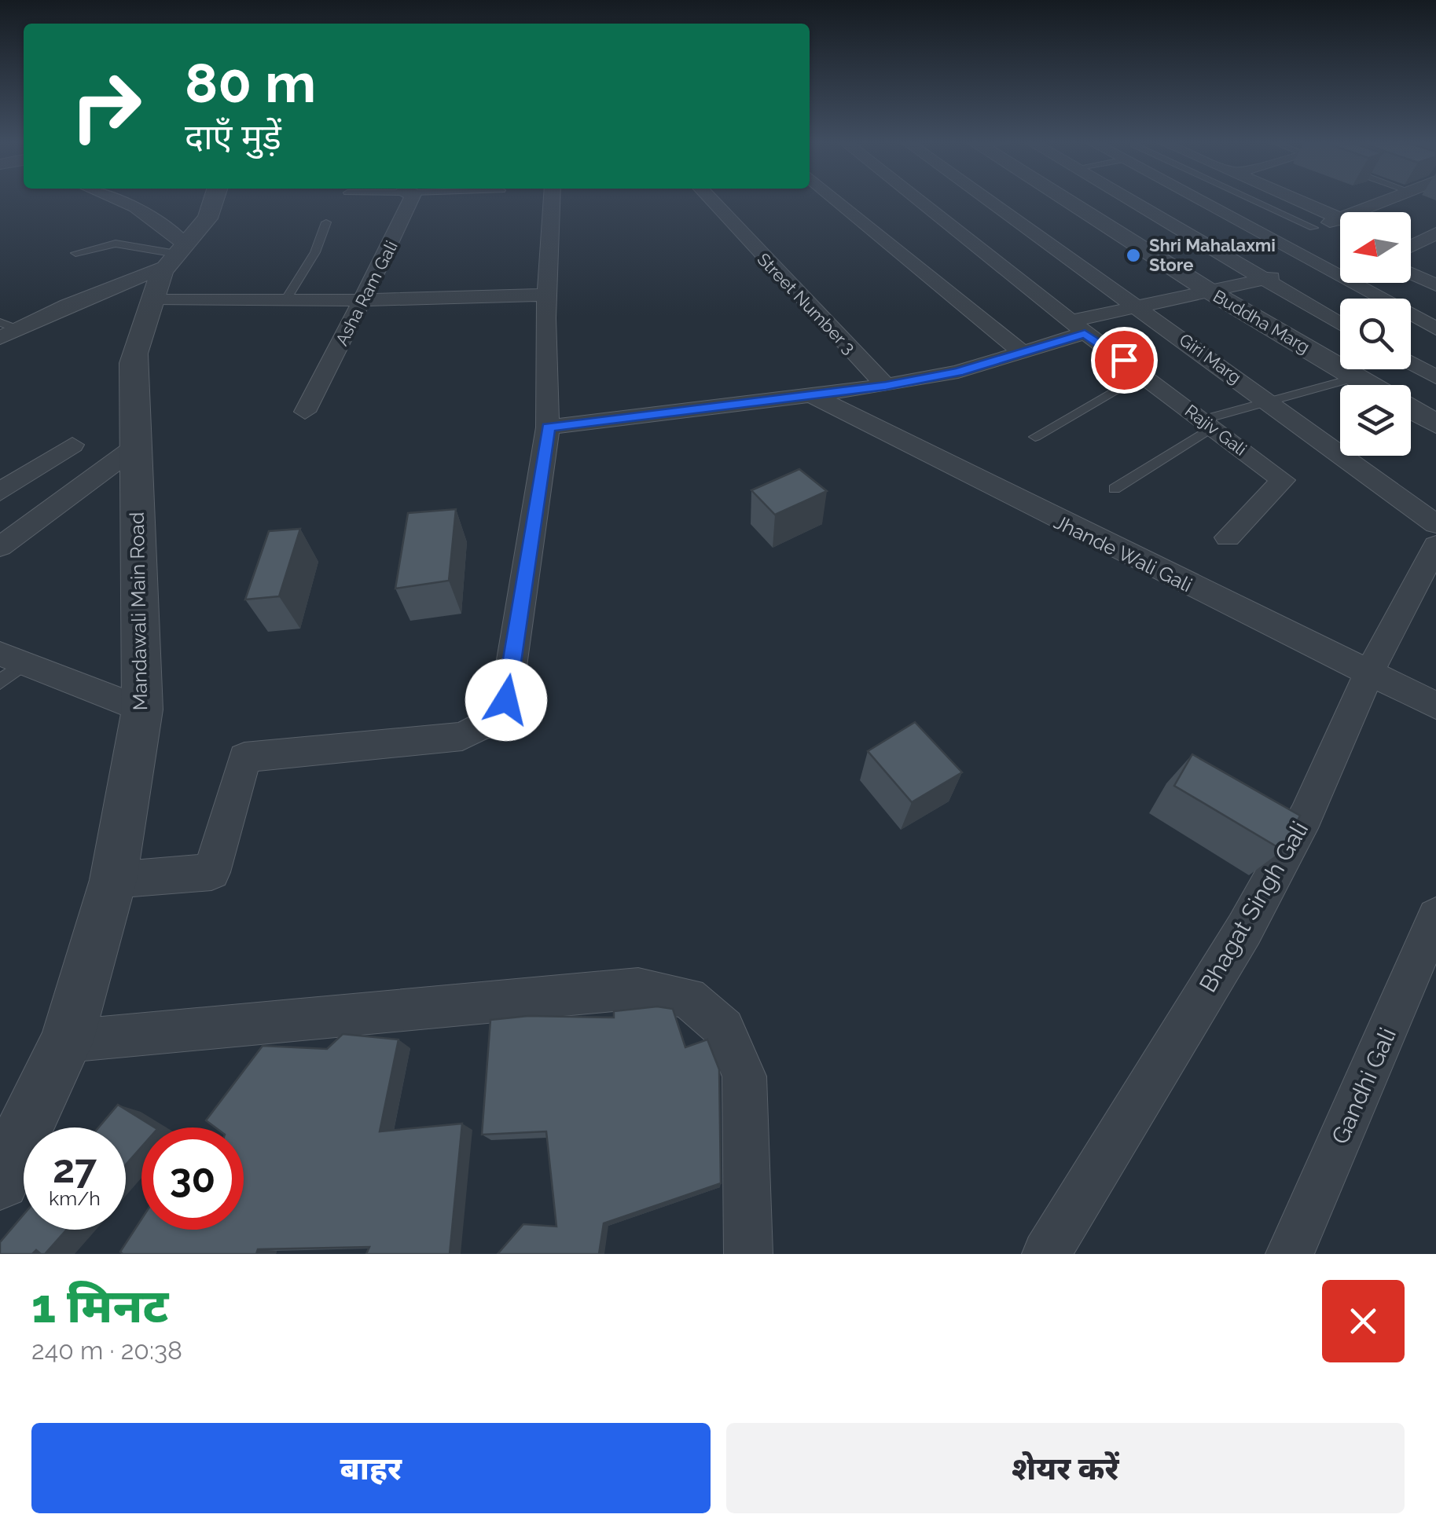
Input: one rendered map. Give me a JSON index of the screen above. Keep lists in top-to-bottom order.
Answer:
{
  "streets": {
    "street": [
      "Asha Ram Gali",
      "Street Number 3",
      "Buddha Marg",
      "Giri Marg",
      "Rajiv Gali",
      "Jhande Wali Gali",
      "Mandawali Main Road",
      "Bhagat Singh Gali",
      "Gandhi Gali"
    ]
  },
  "crossings": [
    ["Jhande Wali Gali", "Bhagat Singh Gali"]
  ],
  "places": ["Shri Mahalaxmi Store"],
  "north": "left",
  "page": {
    "turn": ["80 m", "दाएँ मुड़ें"],
    "speed": "27 km/h",
    "limit": "30",
    "heading": ["1 मिनट", "240 m · 20:38"],
    "buttons": ["बाहर", "शेयर करें"]
  }
}
